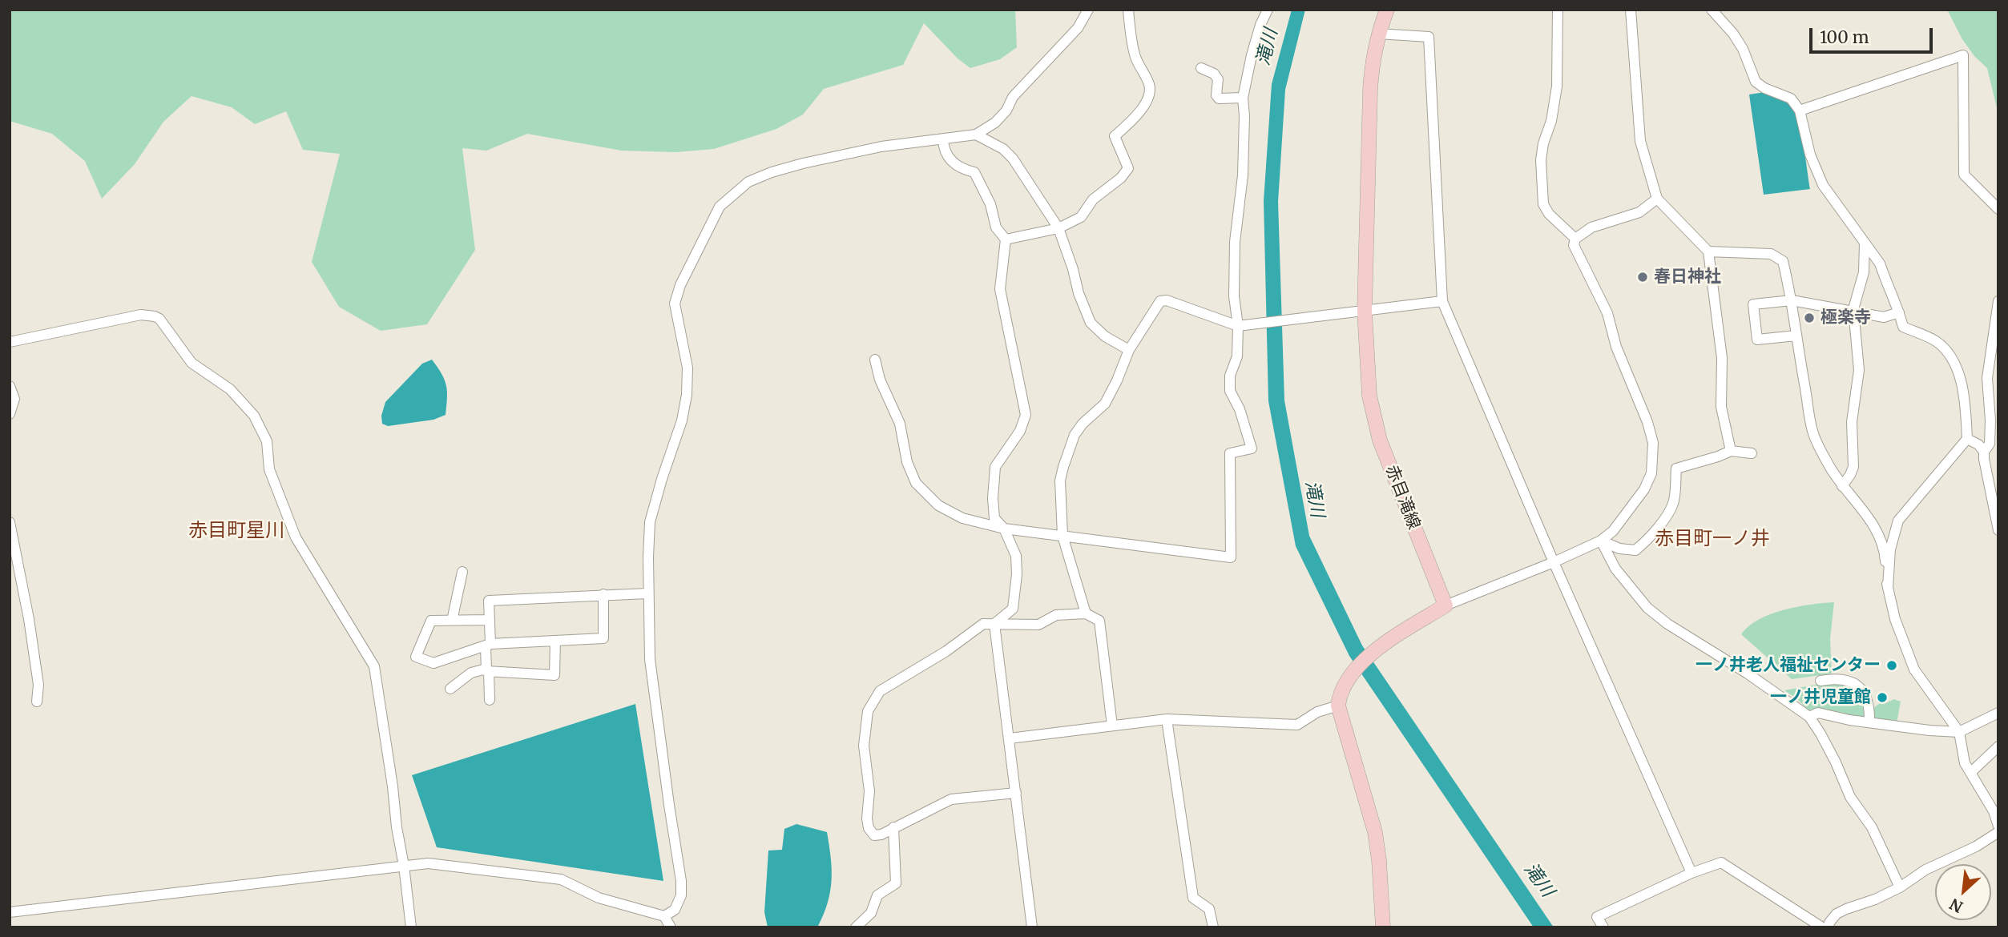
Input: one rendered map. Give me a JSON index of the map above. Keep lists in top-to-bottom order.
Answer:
{
  "streets": {
    "main road": ["赤目滝線"]
  },
  "districts": ["赤目町星川", "赤目町一ノ井"],
  "water": ["滝川"],
  "places": [
    "春日神社",
    "極楽寺",
    "一ノ井老人福祉センター",
    "一ノ井児童館"
  ],
  "scale_bar": "100 m",
  "north": "bottom left"
}
